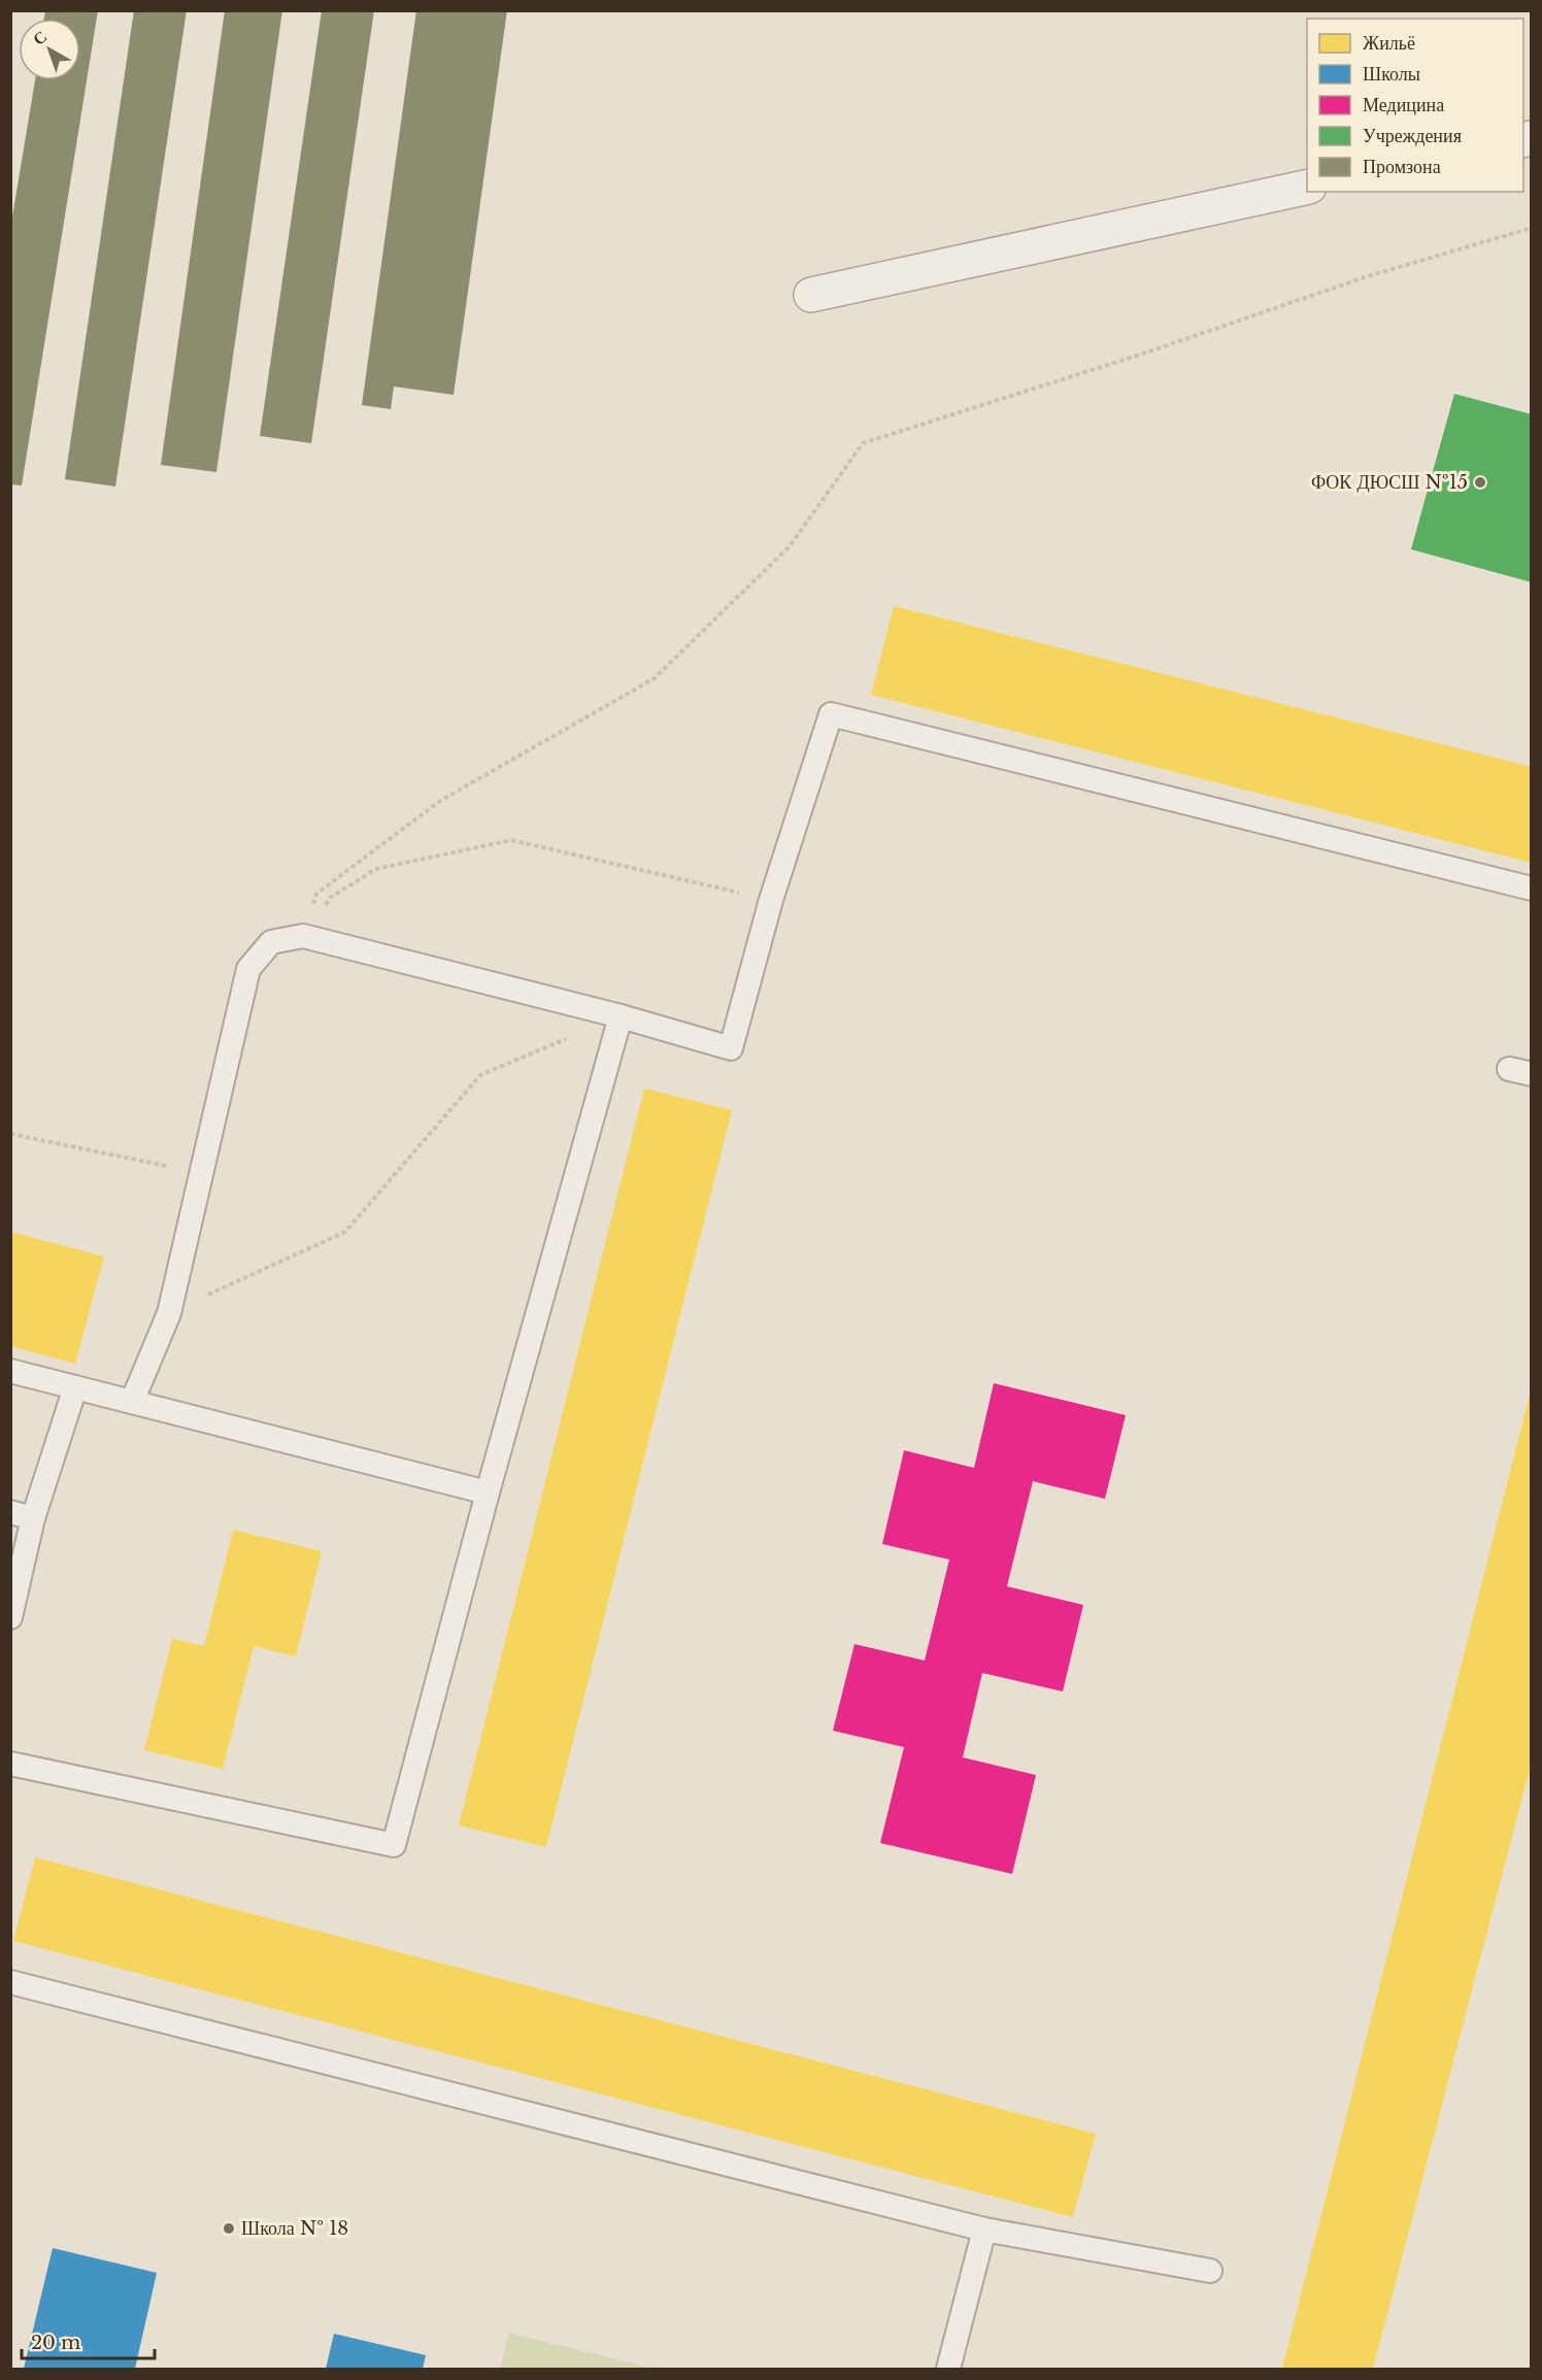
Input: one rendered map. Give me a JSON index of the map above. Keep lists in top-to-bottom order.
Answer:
{
  "places": ["ФОК ДЮСШ №15", "Школа № 18"],
  "legend": [
    "Жильё",
    "Школы",
    "Медицина",
    "Учреждения",
    "Промзона"
  ],
  "scale_bar": "20 m",
  "north": "top left"
}
